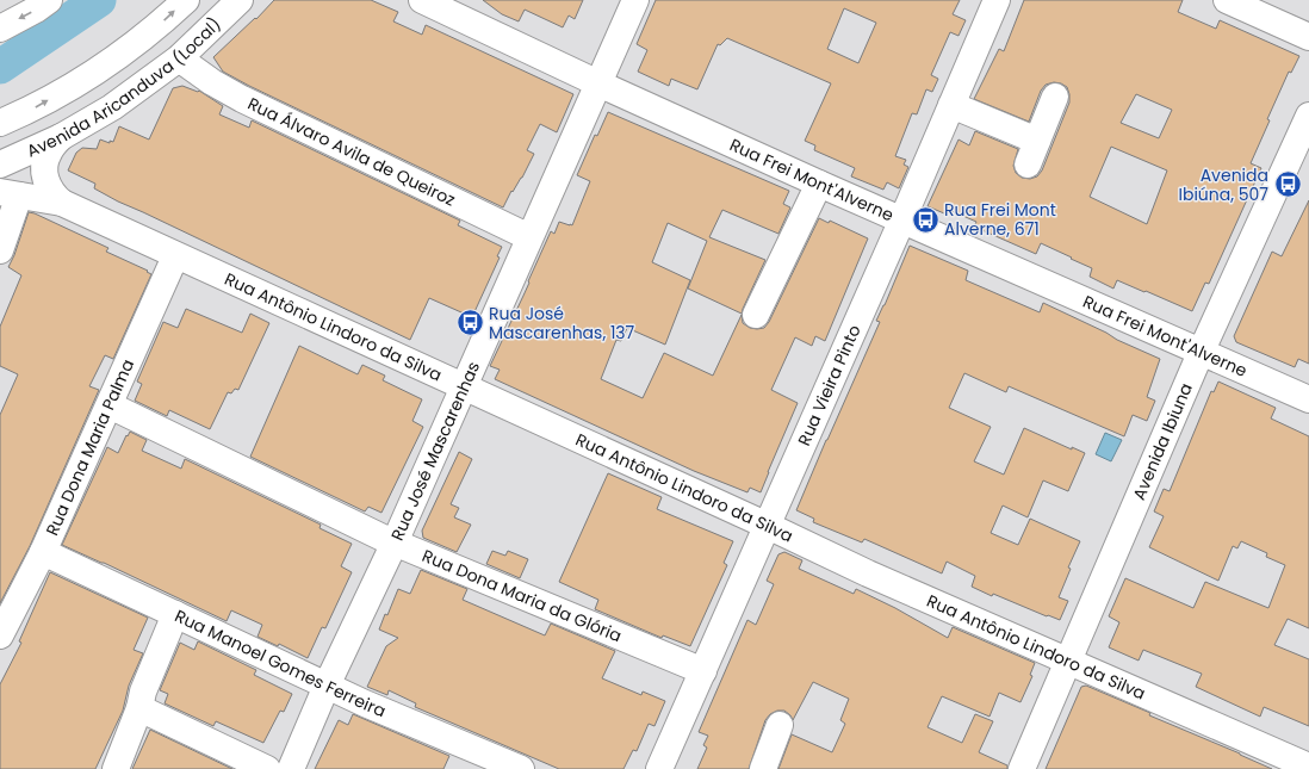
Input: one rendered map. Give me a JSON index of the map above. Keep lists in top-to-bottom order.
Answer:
{
  "streets": {
    "main road": [
      "Avenida Aricanduva (Local)",
      "Rua Álvaro Avila de Queiroz",
      "Rua Frei Mont'Alverne",
      "Rua Antônio Lindoro da Silva",
      "Rua Vieira Pinto",
      "Avenida Ibiuna",
      "Rua Dona Maria Palma",
      "Rua José Mascarenhas",
      "Rua Dona Maria da Glória",
      "Rua Manoel Gomes Ferreira"
    ]
  },
  "crossings": [
    ["Avenida Aricanduva (Local)", "Rua Álvaro Avila de Queiroz"],
    ["Avenida Aricanduva (Local)", "Rua Antônio Lindoro da Silva"],
    ["Rua Álvaro Avila de Queiroz", "Rua José Mascarenhas"],
    ["Rua Frei Mont'Alverne", "Rua Vieira Pinto"],
    ["Rua Frei Mont'Alverne", "Avenida Ibiuna"],
    ["Rua Frei Mont'Alverne", "Rua José Mascarenhas"],
    ["Rua Antônio Lindoro da Silva", "Rua Vieira Pinto"],
    ["Rua Antônio Lindoro da Silva", "Avenida Ibiuna"],
    ["Rua Antônio Lindoro da Silva", "Rua Dona Maria Palma"],
    ["Rua Antônio Lindoro da Silva", "Rua José Mascarenhas"],
    ["Rua Vieira Pinto", "Rua Dona Maria da Glória"],
    ["Rua Dona Maria Palma", "Rua Dona Maria da Glória"],
    ["Rua Dona Maria Palma", "Rua Manoel Gomes Ferreira"],
    ["Rua José Mascarenhas", "Rua Dona Maria da Glória"],
    ["Rua José Mascarenhas", "Rua Manoel Gomes Ferreira"]
  ],
  "places": {
    "bus stop": ["Avenida Ibiúna, 507", "Rua Frei Mont Alverne, 671", "Rua José Mascarenhas, 137"]
  }
}
